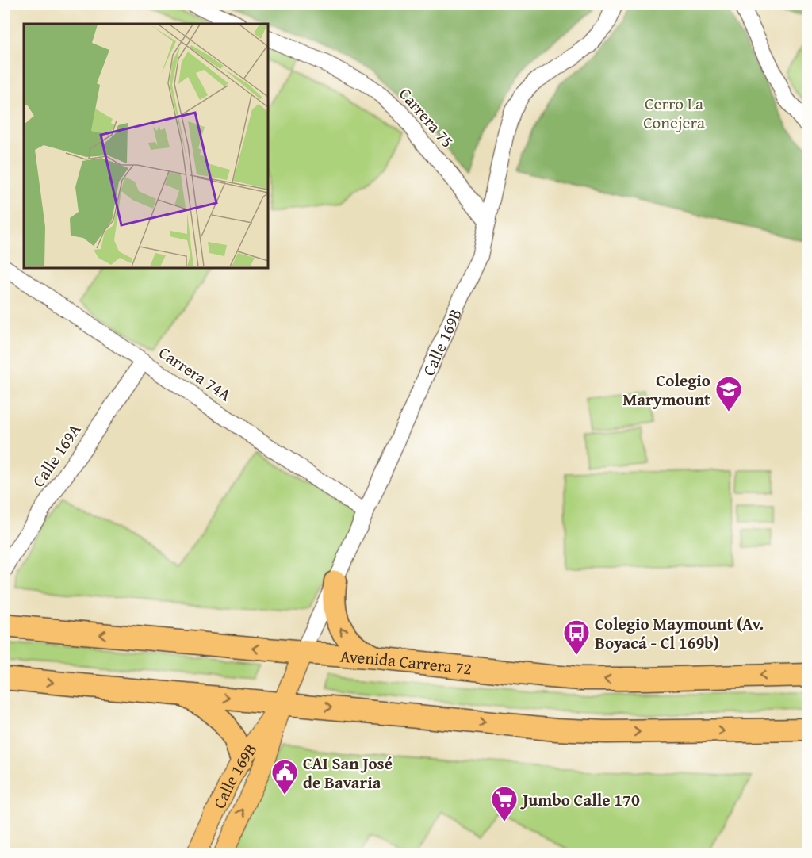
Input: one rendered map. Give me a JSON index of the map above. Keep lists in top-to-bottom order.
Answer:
{
  "streets": {
    "highway": ["Avenida Carrera 72"],
    "main road": ["Calle 169B"],
    "street": ["Carrera 75", "Carrera 74A", "Calle 169A"]
  },
  "crossings": [
    ["Carrera 75", "Calle 169B"],
    ["Calle 169B", "Carrera 74A"],
    ["Calle 169B", "Avenida Carrera 72"],
    ["Carrera 74A", "Calle 169A"]
  ],
  "parks": ["Cerro La Conejera"],
  "places": {
    "school or university": ["Colegio Marymount"],
    "bus stop": ["Colegio Maymount (Av. Boyacá - Cl 169b)"],
    "public building": ["CAI San José de Bavaria"],
    "supermarket": ["Jumbo Calle 170"]
  }
}
